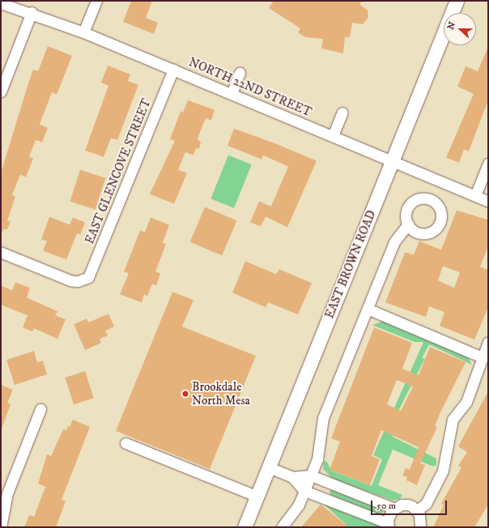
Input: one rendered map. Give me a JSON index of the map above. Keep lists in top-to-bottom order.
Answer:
{
  "streets": {
    "main road": ["EAST BROWN ROAD"],
    "street": ["NORTH 22ND STREET", "EAST GLENCOVE STREET"]
  },
  "crossings": [
    ["NORTH 22ND STREET", "EAST GLENCOVE STREET"],
    ["NORTH 22ND STREET", "EAST BROWN ROAD"]
  ],
  "places": ["Brookdale North Mesa"],
  "scale_bar": "50 m",
  "north": "left"
}
